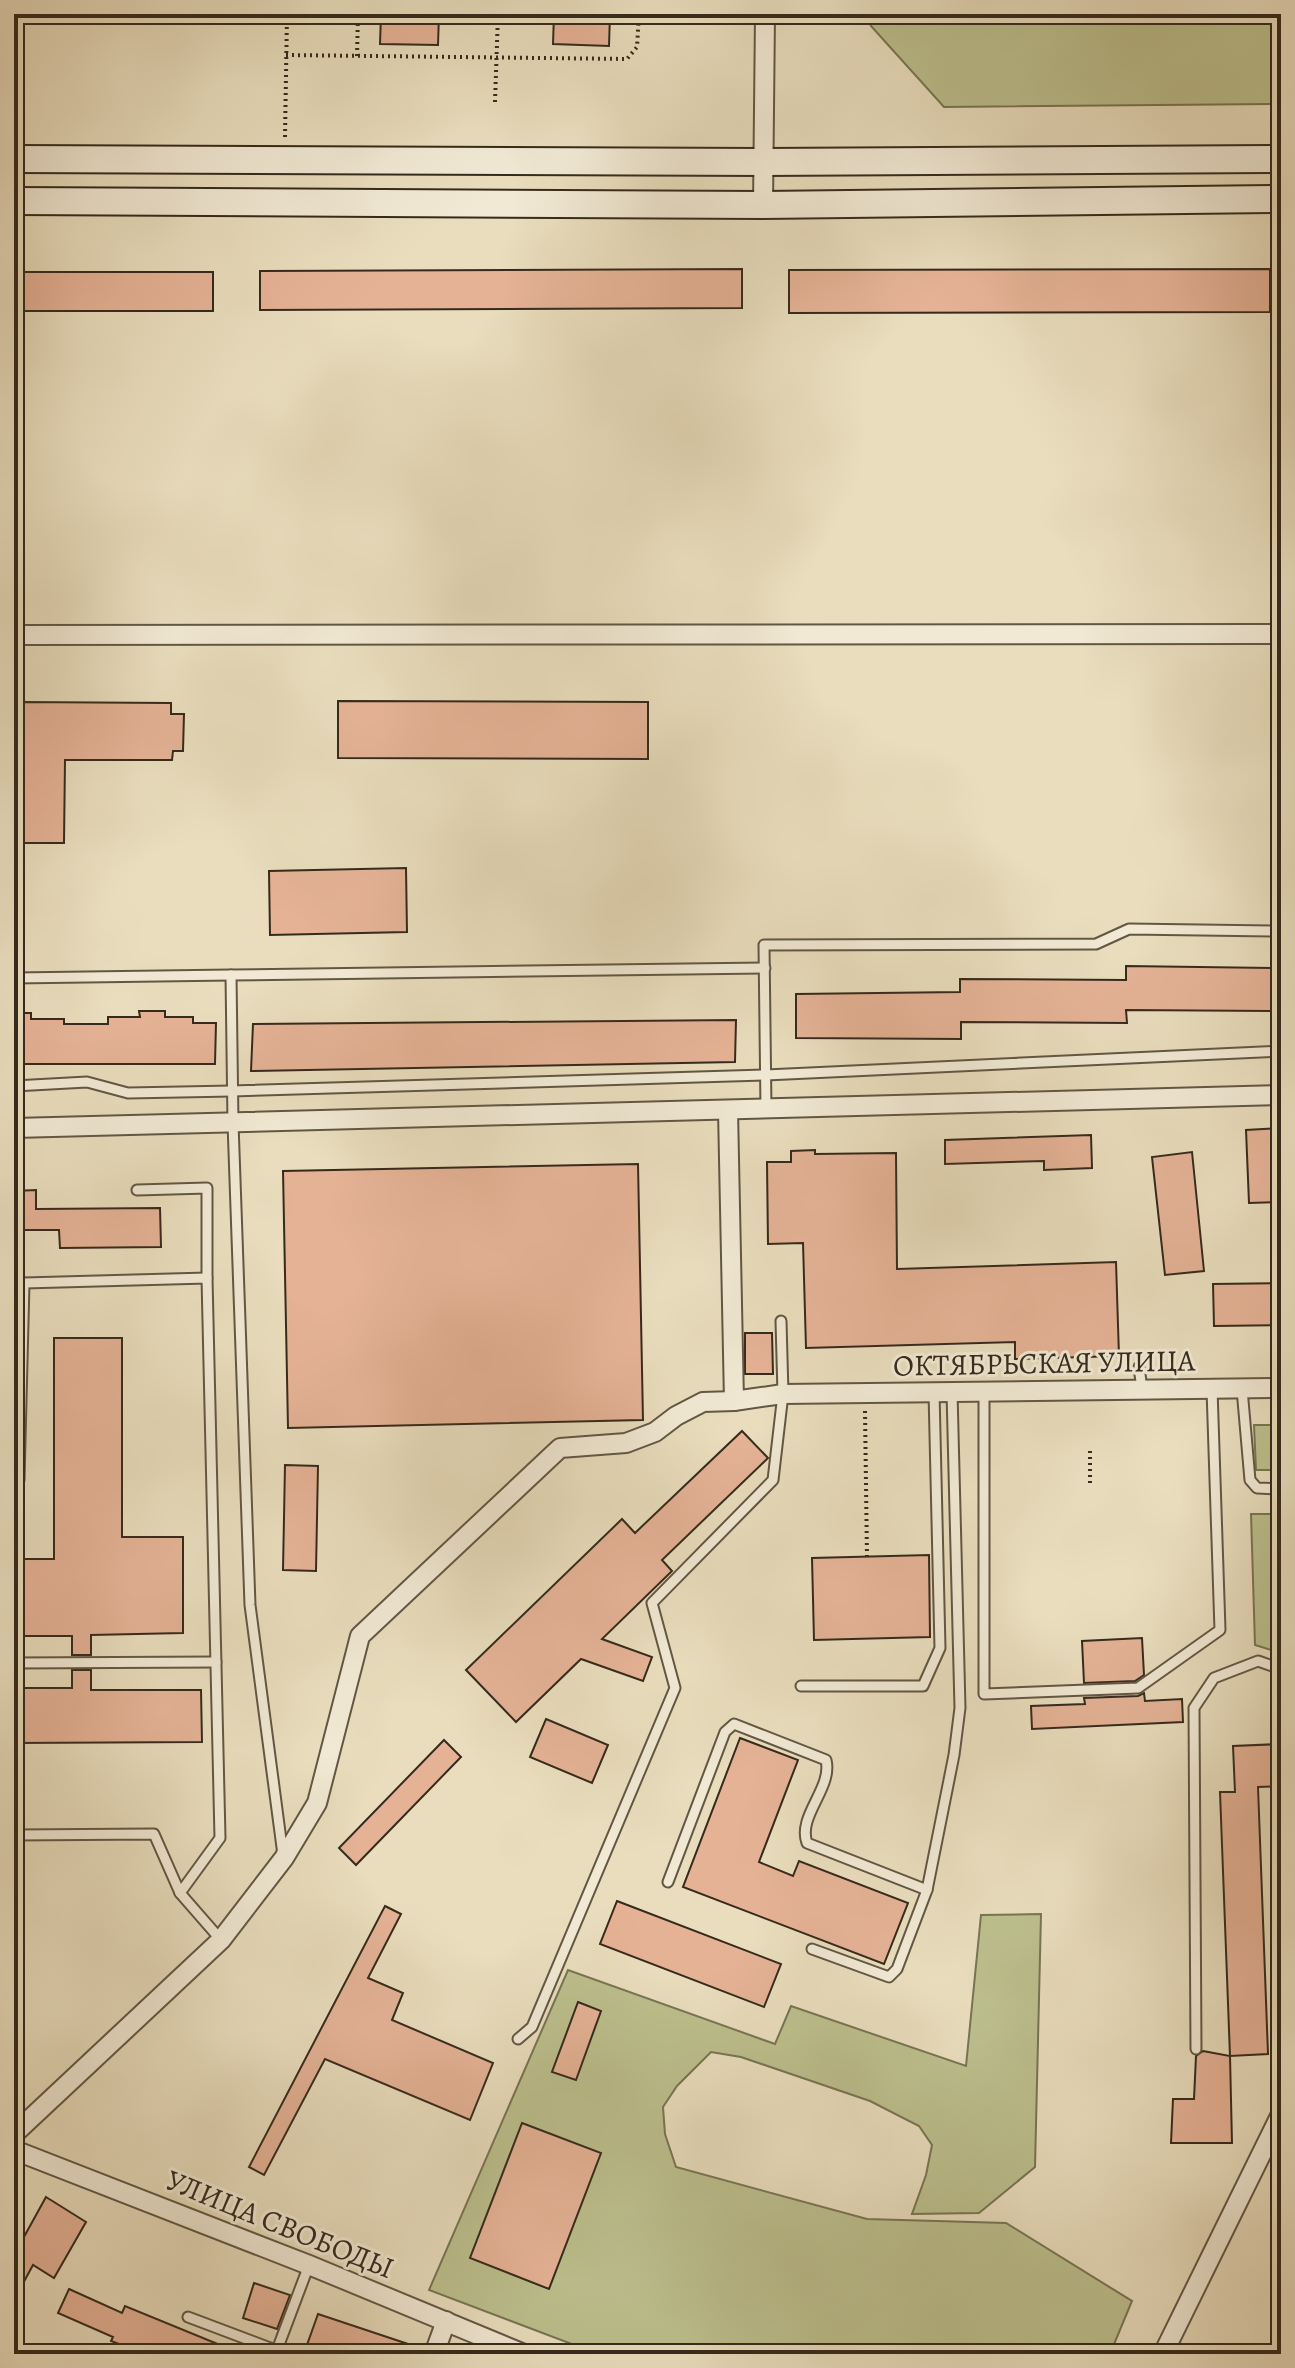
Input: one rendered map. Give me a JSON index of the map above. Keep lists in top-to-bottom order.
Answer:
{
  "streets": {
    "street": ["ОКТЯБРЬСКАЯ УЛИЦА", "УЛИЦА СВОБОДЫ"]
  }
}
